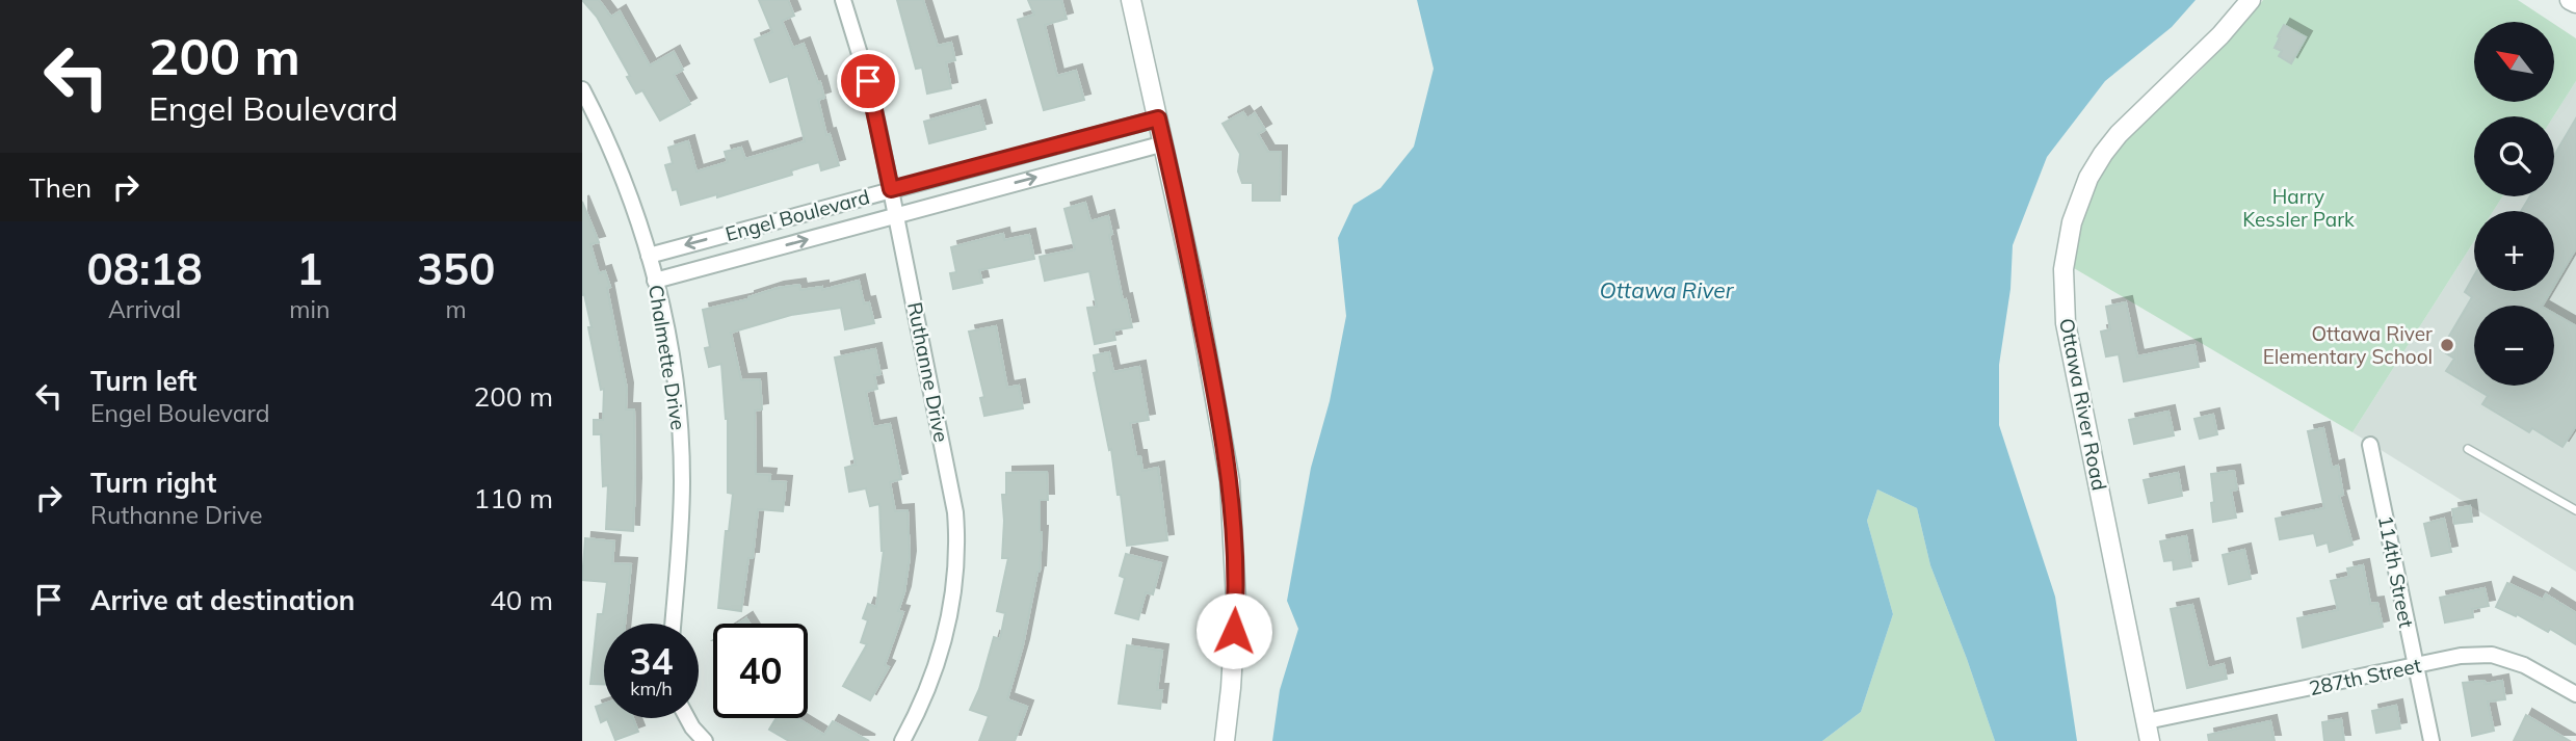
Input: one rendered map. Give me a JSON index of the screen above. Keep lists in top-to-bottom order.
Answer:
{
  "streets": {
    "street": [
      "Engel Boulevard",
      "Chalmette Drive",
      "Ruthanne Drive",
      "Ottawa River Road",
      "114th Street",
      "287th Street"
    ]
  },
  "crossings": [
    ["Engel Boulevard", "Chalmette Drive"],
    ["Engel Boulevard", "Ruthanne Drive"],
    ["Ottawa River Road", "287th Street"],
    ["114th Street", "287th Street"]
  ],
  "water": ["Ottawa River"],
  "parks": ["Harry Kessler Park"],
  "places": ["Ottawa River Elementary School"],
  "north": "top left",
  "page": {
    "turn": ["200 m", "Engel Boulevard"],
    "map_buttons": ["+", "−"],
    "then": "Then",
    "eta": [
      "08:18",
      "Arrival",
      "1",
      "min",
      "350",
      "m"
    ],
    "list": [
      {
        "name": "Turn left",
        "note": "Engel Boulevard",
        "value": "200 m"
      },
      {
        "name": "Turn right",
        "note": "Ruthanne Drive",
        "value": "110 m"
      },
      {
        "name": "Arrive at destination",
        "value": "40 m"
      }
    ],
    "speed": "34 km/h",
    "limit": "40"
  }
}
